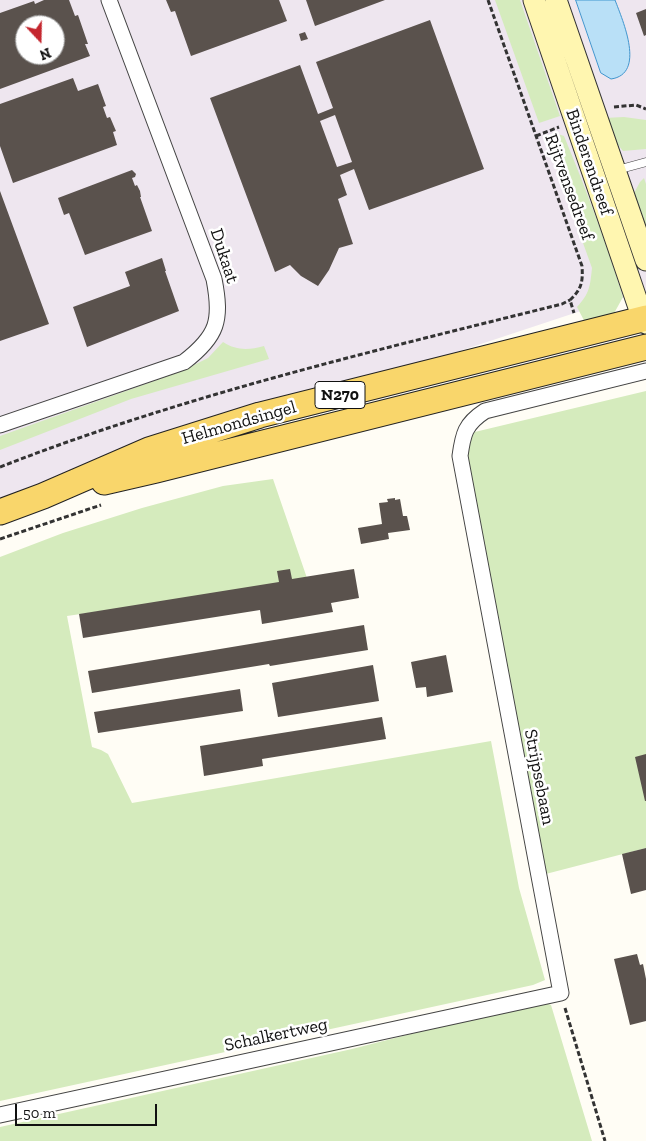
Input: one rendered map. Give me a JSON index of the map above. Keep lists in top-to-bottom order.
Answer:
{
  "streets": {
    "main road": ["Binderendreef", "N270", "Helmondsingel"],
    "street": ["Dukaat", "Strijpsebaan", "Schalkertweg"],
    "path": ["Rijtvensedreef"]
  },
  "crossings": [
    ["Binderendreef", "Helmondsingel"],
    ["Rijtvensedreef", "Helmondsingel"],
    ["Strijpsebaan", "Schalkertweg"]
  ],
  "scale_bar": "50 m",
  "north": "bottom"
}
